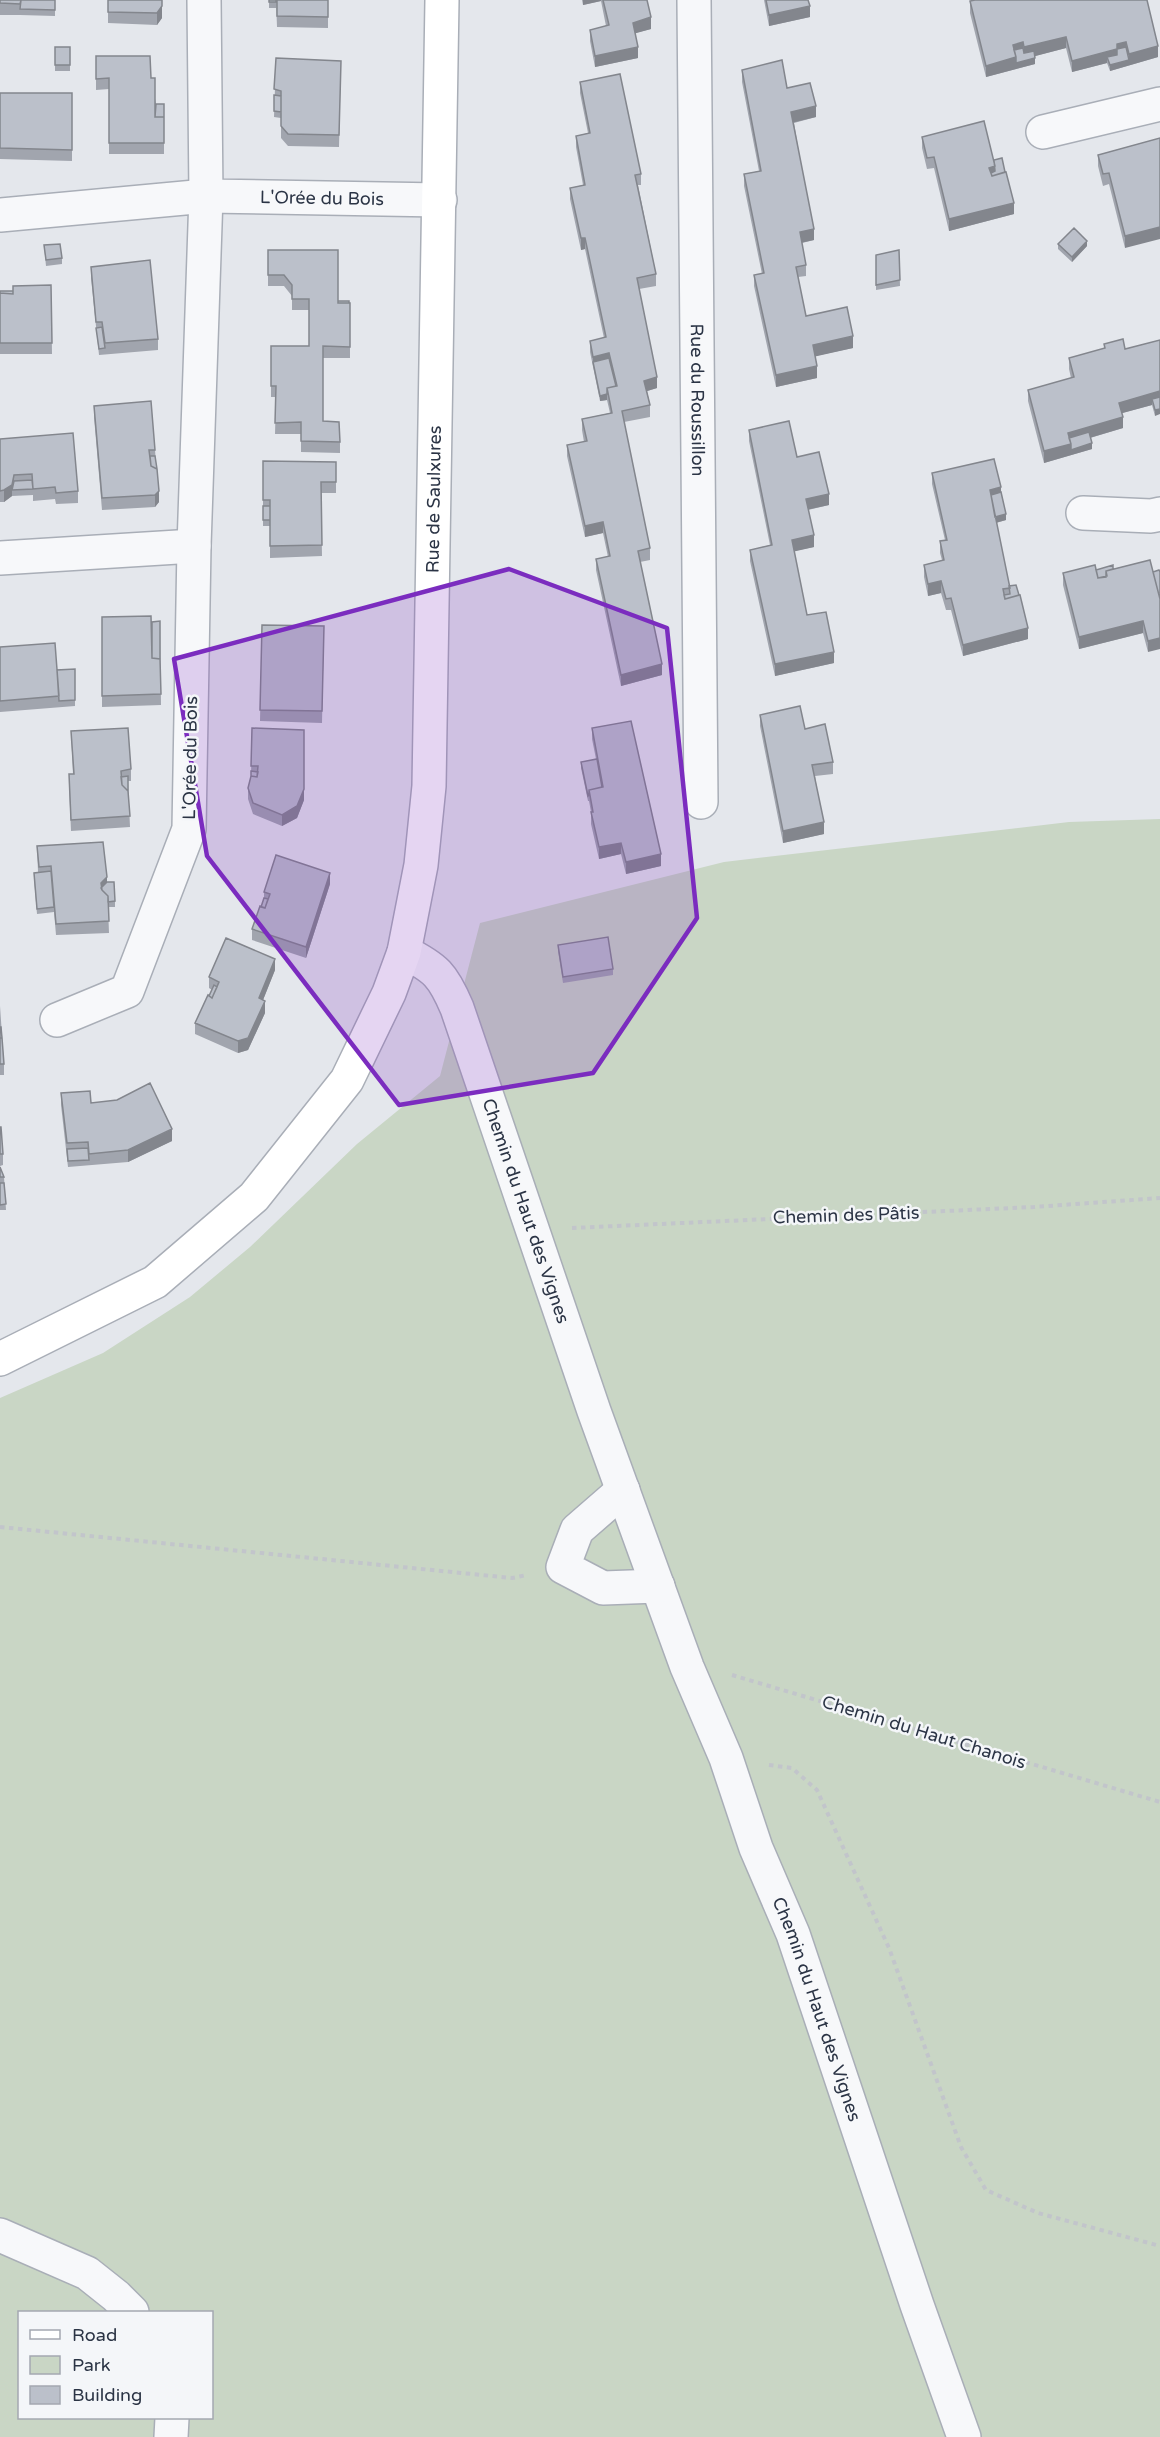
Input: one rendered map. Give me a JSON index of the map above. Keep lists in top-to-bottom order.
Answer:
{
  "streets": {
    "street": [
      "L'Orée du Bois",
      "Rue du Roussillon",
      "Rue de Saulxures",
      "Chemin du Haut des Vignes"
    ],
    "path": ["Chemin des Pâtis", "Chemin du Haut Chanois"]
  },
  "crossings": [
    ["L'Orée du Bois", "Rue de Saulxures"],
    ["Rue de Saulxures", "Chemin du Haut des Vignes"],
    ["Chemin du Haut des Vignes", "Chemin des Pâtis"],
    ["Chemin du Haut des Vignes", "Chemin du Haut Chanois"]
  ],
  "legend": ["Road", "Park", "Building"]
}
